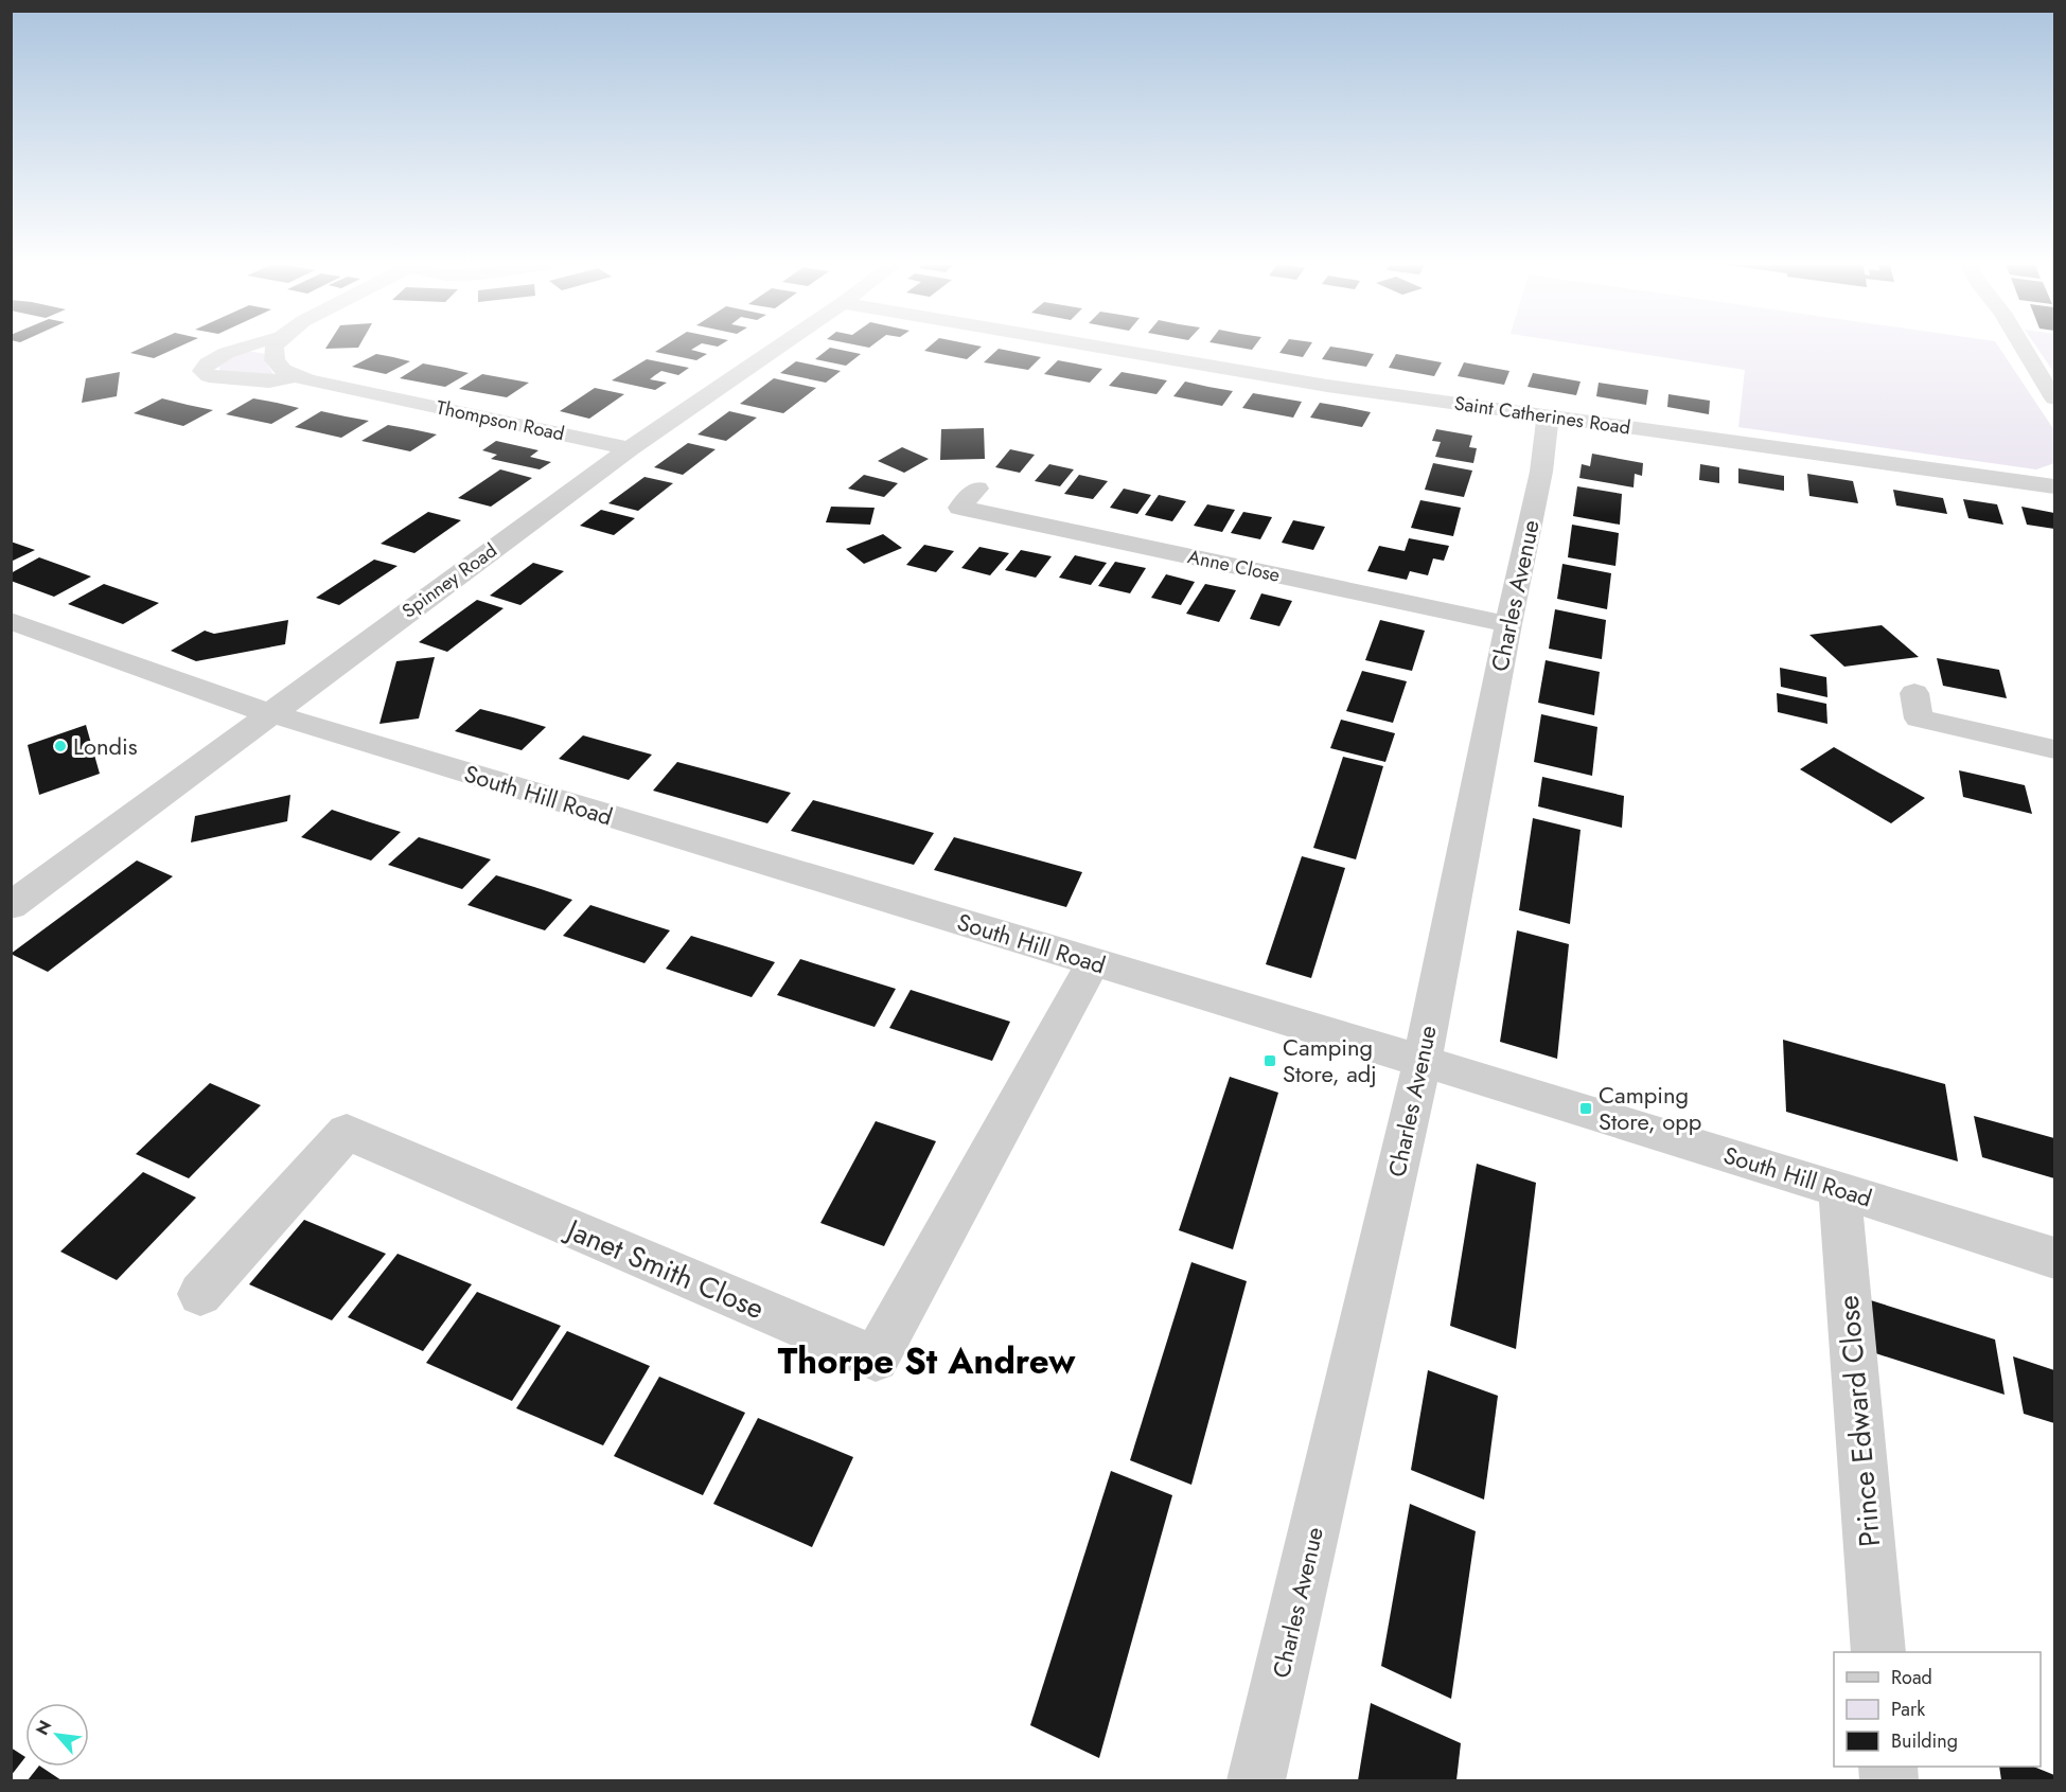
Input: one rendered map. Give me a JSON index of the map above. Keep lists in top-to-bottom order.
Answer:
{
  "streets": {
    "street": [
      "Saint Catherines Road",
      "Thompson Road",
      "Anne Close",
      "Spinney Road",
      "Charles Avenue",
      "South Hill Road",
      "Janet Smith Close",
      "Prince Edward Close"
    ]
  },
  "crossings": [
    ["Saint Catherines Road", "Charles Avenue"],
    ["Thompson Road", "Spinney Road"],
    ["Anne Close", "Charles Avenue"],
    ["Spinney Road", "South Hill Road"],
    ["Charles Avenue", "South Hill Road"],
    ["South Hill Road", "Janet Smith Close"],
    ["South Hill Road", "Prince Edward Close"]
  ],
  "districts": ["Thorpe St Andrew"],
  "places": {
    "other": ["Londis"],
    "transit": ["Camping Store, adj", "Camping Store, opp"]
  },
  "legend": ["Road", "Park", "Building"],
  "north": "top left"
}
